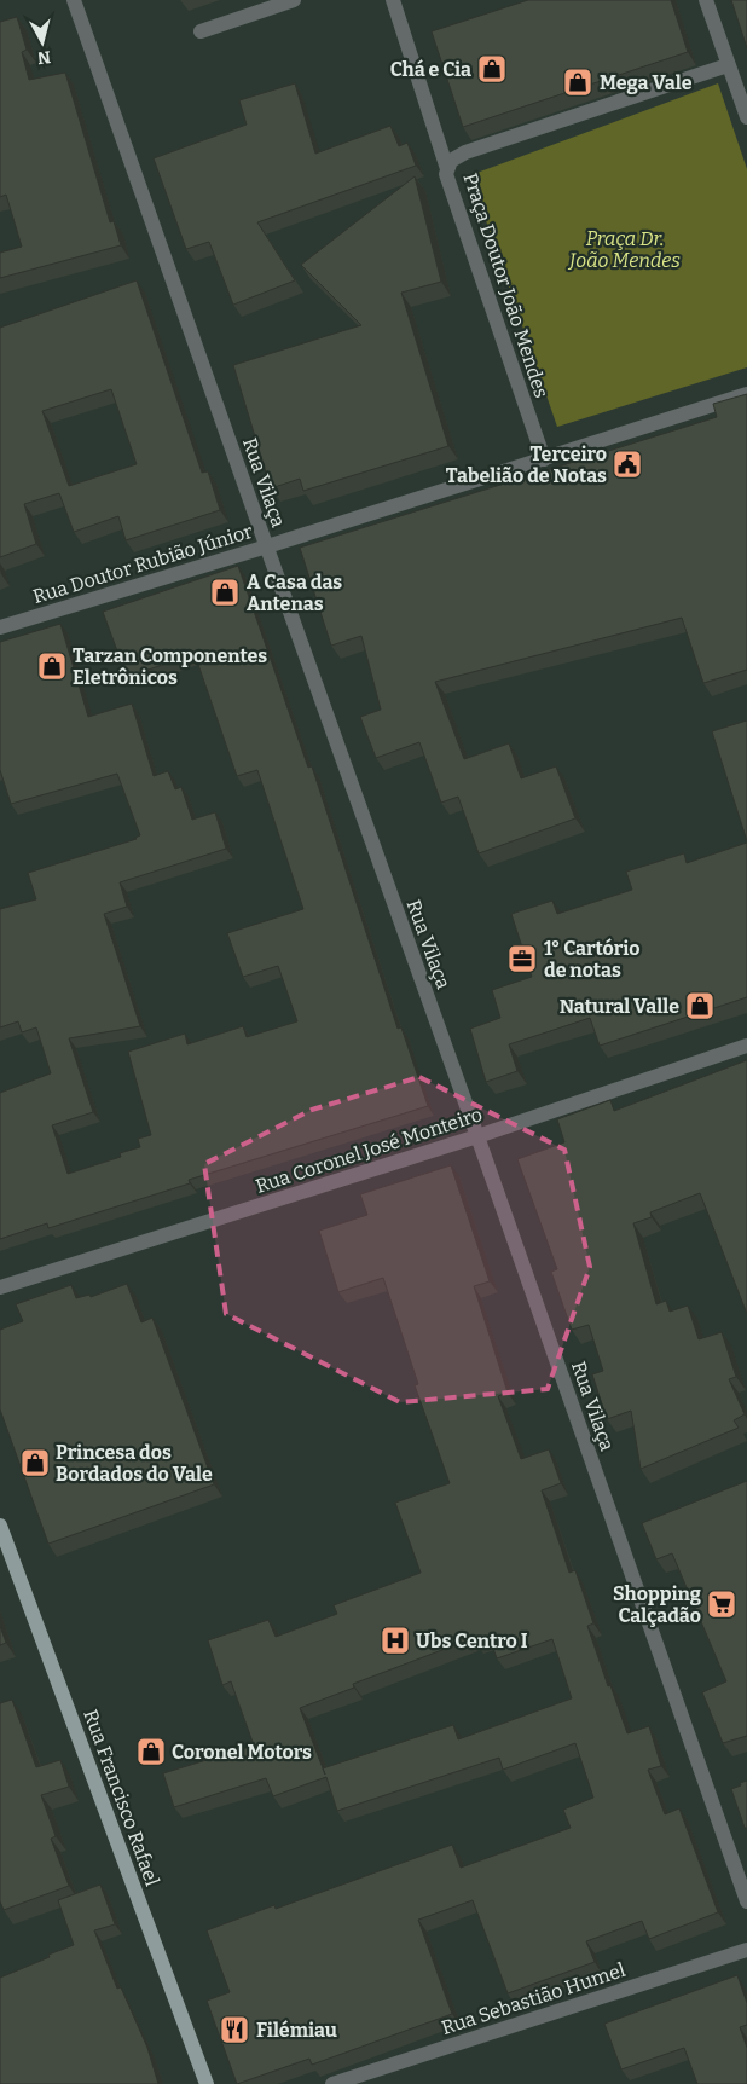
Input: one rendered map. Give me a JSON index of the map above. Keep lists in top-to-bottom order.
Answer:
{
  "streets": {
    "main road": ["Rua Francisco Rafael"],
    "street": [
      "Praça Doutor João Mendes",
      "Rua Vilaça",
      "Rua Doutor Rubião Júnior",
      "Rua Coronel José Monteiro",
      "Rua Sebastião Humel"
    ]
  },
  "crossings": [
    ["Praça Doutor João Mendes", "Rua Doutor Rubião Júnior"],
    ["Rua Vilaça", "Rua Doutor Rubião Júnior"],
    ["Rua Vilaça", "Rua Coronel José Monteiro"]
  ],
  "parks": ["Praça Dr. João Mendes"],
  "places": {
    "shop": [
      "Chá e Cia",
      "Mega Vale",
      "A Casa das Antenas",
      "Tarzan Componentes Eletrônicos",
      "Natural Valle",
      "Princesa dos Bordados do Vale",
      "Coronel Motors"
    ],
    "public building": ["Terceiro Tabelião de Notas"],
    "office": ["1° Cartório de notas"],
    "supermarket": ["Shopping Calçadão"],
    "hospital": ["Ubs Centro I"],
    "restaurant": ["Filémiau"]
  },
  "north": "bottom"
}
